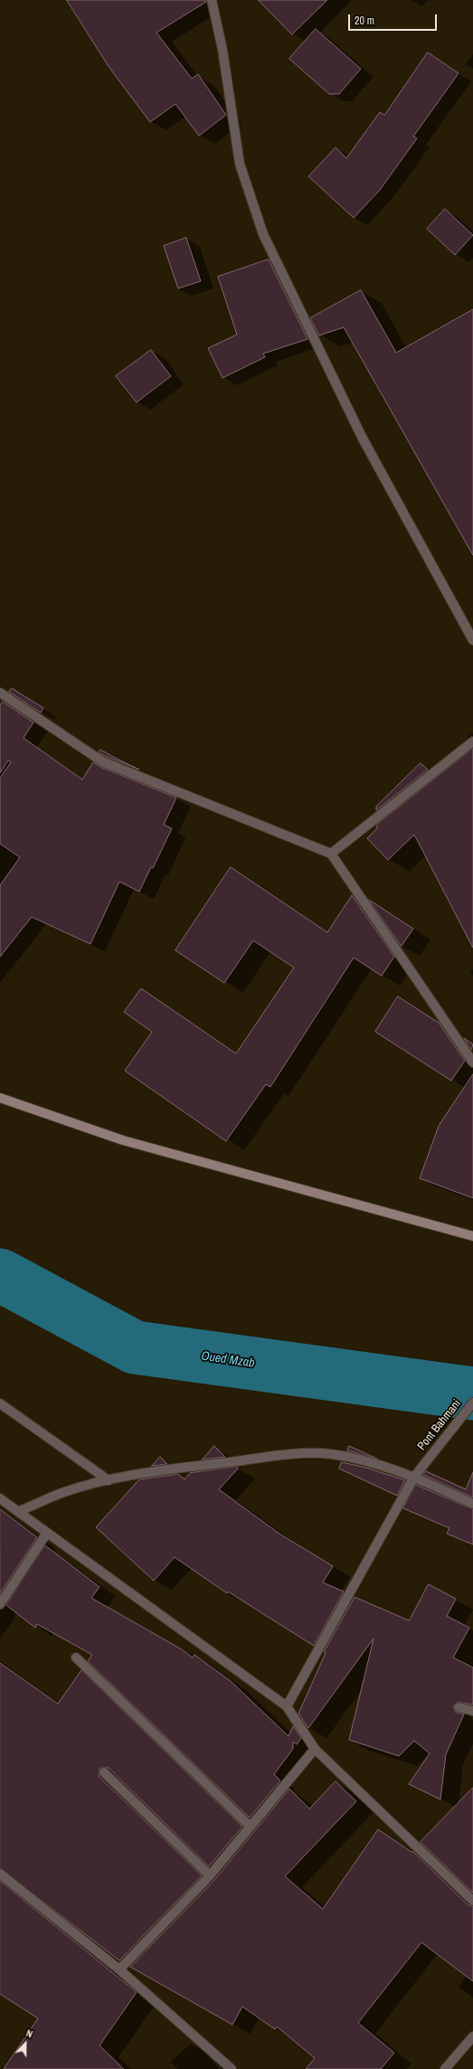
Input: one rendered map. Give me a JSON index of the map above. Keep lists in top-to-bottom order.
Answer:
{
  "streets": {
    "street": ["Pont Bahmani"]
  },
  "water": ["Oued Mzab"],
  "scale_bar": "20 m",
  "north": "top"
}
